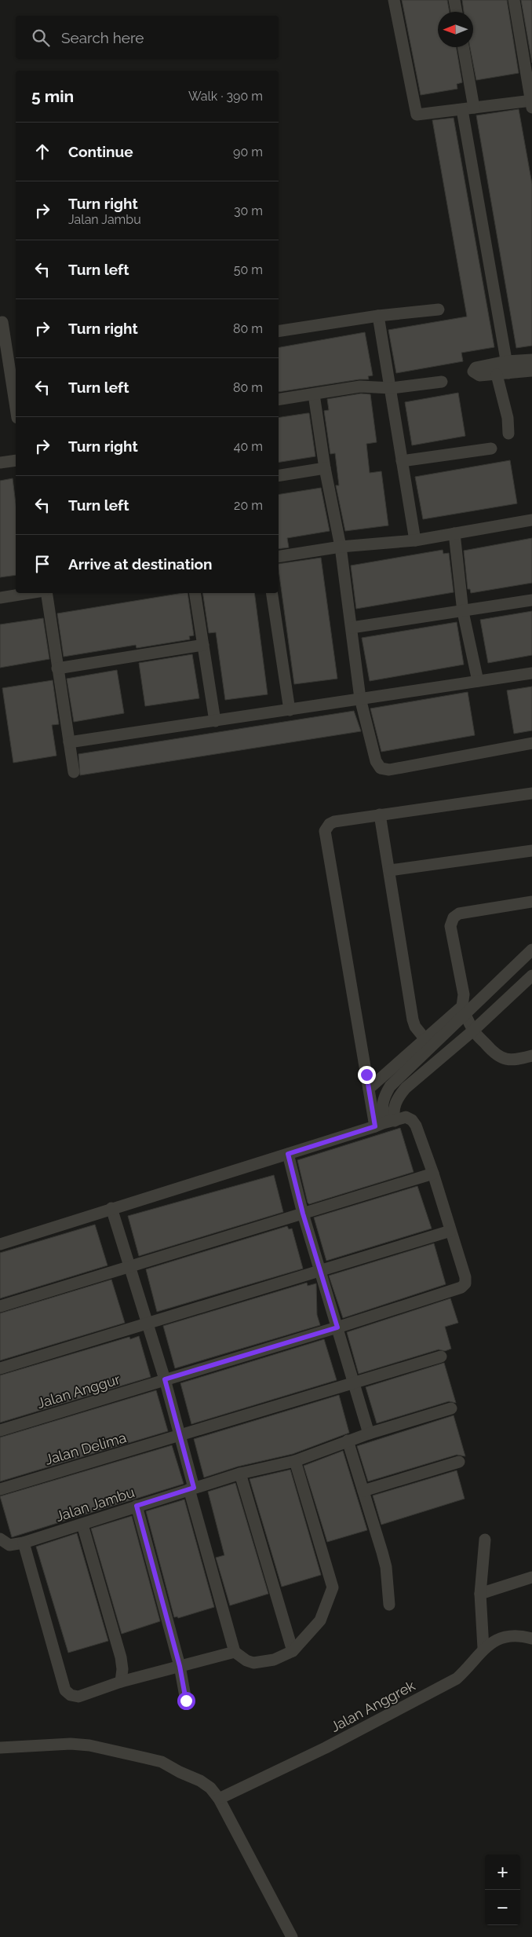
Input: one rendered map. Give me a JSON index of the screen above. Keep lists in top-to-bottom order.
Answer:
{
  "streets": {
    "street": [
      "Jalan Anggur",
      "Jalan Delima",
      "Jalan Jambu",
      "Jalan Anggrek"
    ]
  },
  "north": "left",
  "page": {
    "search": "Search here",
    "heading": ["5 min", "Walk · 390 m"],
    "list": [
      ["Continue", "90 m"],
      ["Turn right", "Jalan Jambu", "30 m"],
      ["Turn left", "50 m"],
      ["Turn right", "80 m"],
      ["Turn left", "80 m"],
      ["Turn right", "40 m"],
      ["Turn left", "20 m"],
      "Arrive at destination"
    ],
    "map_buttons": ["+", "−"]
  }
}
